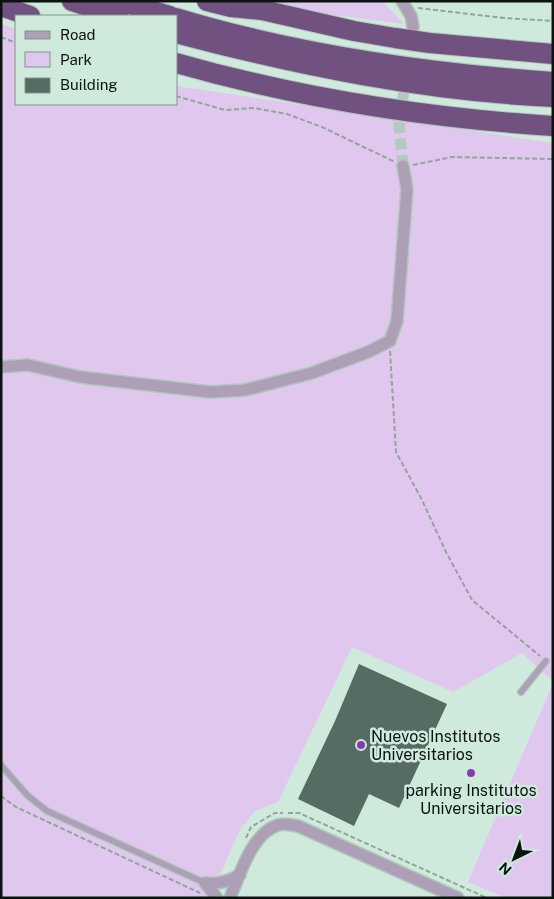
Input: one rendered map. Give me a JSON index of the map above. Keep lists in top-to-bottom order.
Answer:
{
  "places": ["Nuevos Institutos Universitarios", "parking Institutos Universitarios"],
  "legend": ["Road", "Park", "Building"],
  "north": "bottom left"
}
